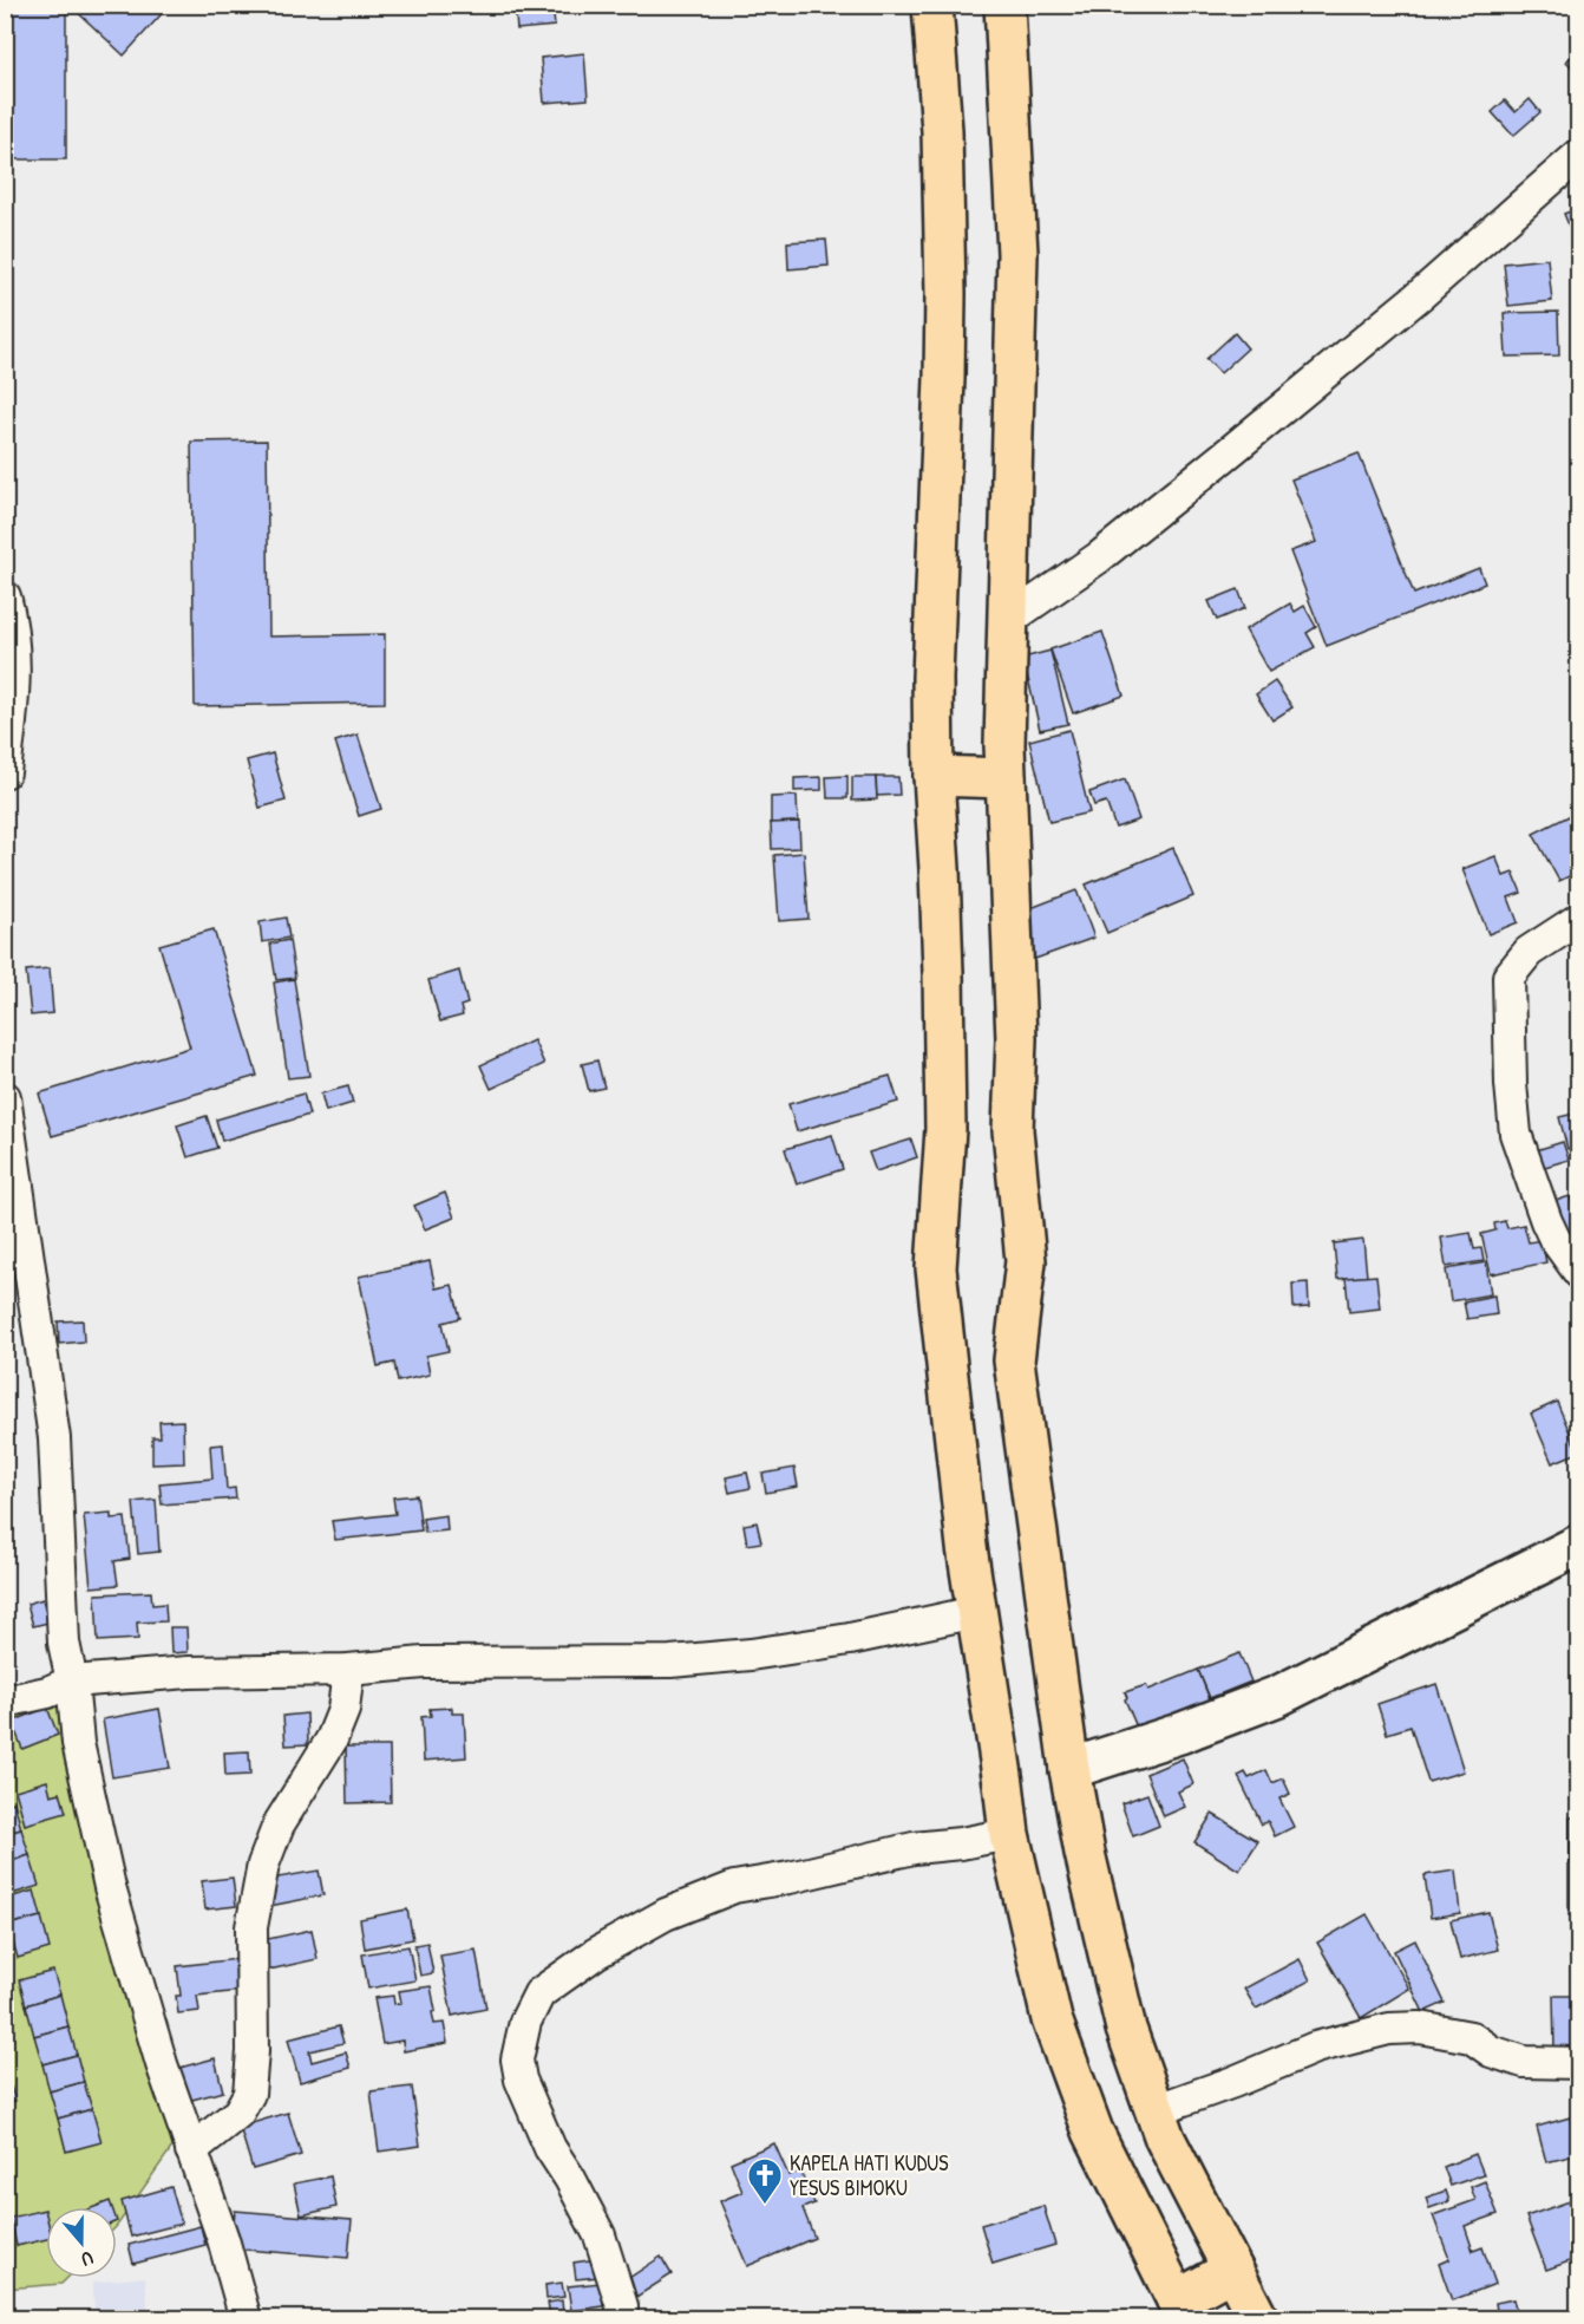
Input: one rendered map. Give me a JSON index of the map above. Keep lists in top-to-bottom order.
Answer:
{
  "places": {
    "church": ["KAPELA HATI KUDUS YESUS BIMOKU"]
  },
  "north": "bottom"
}
